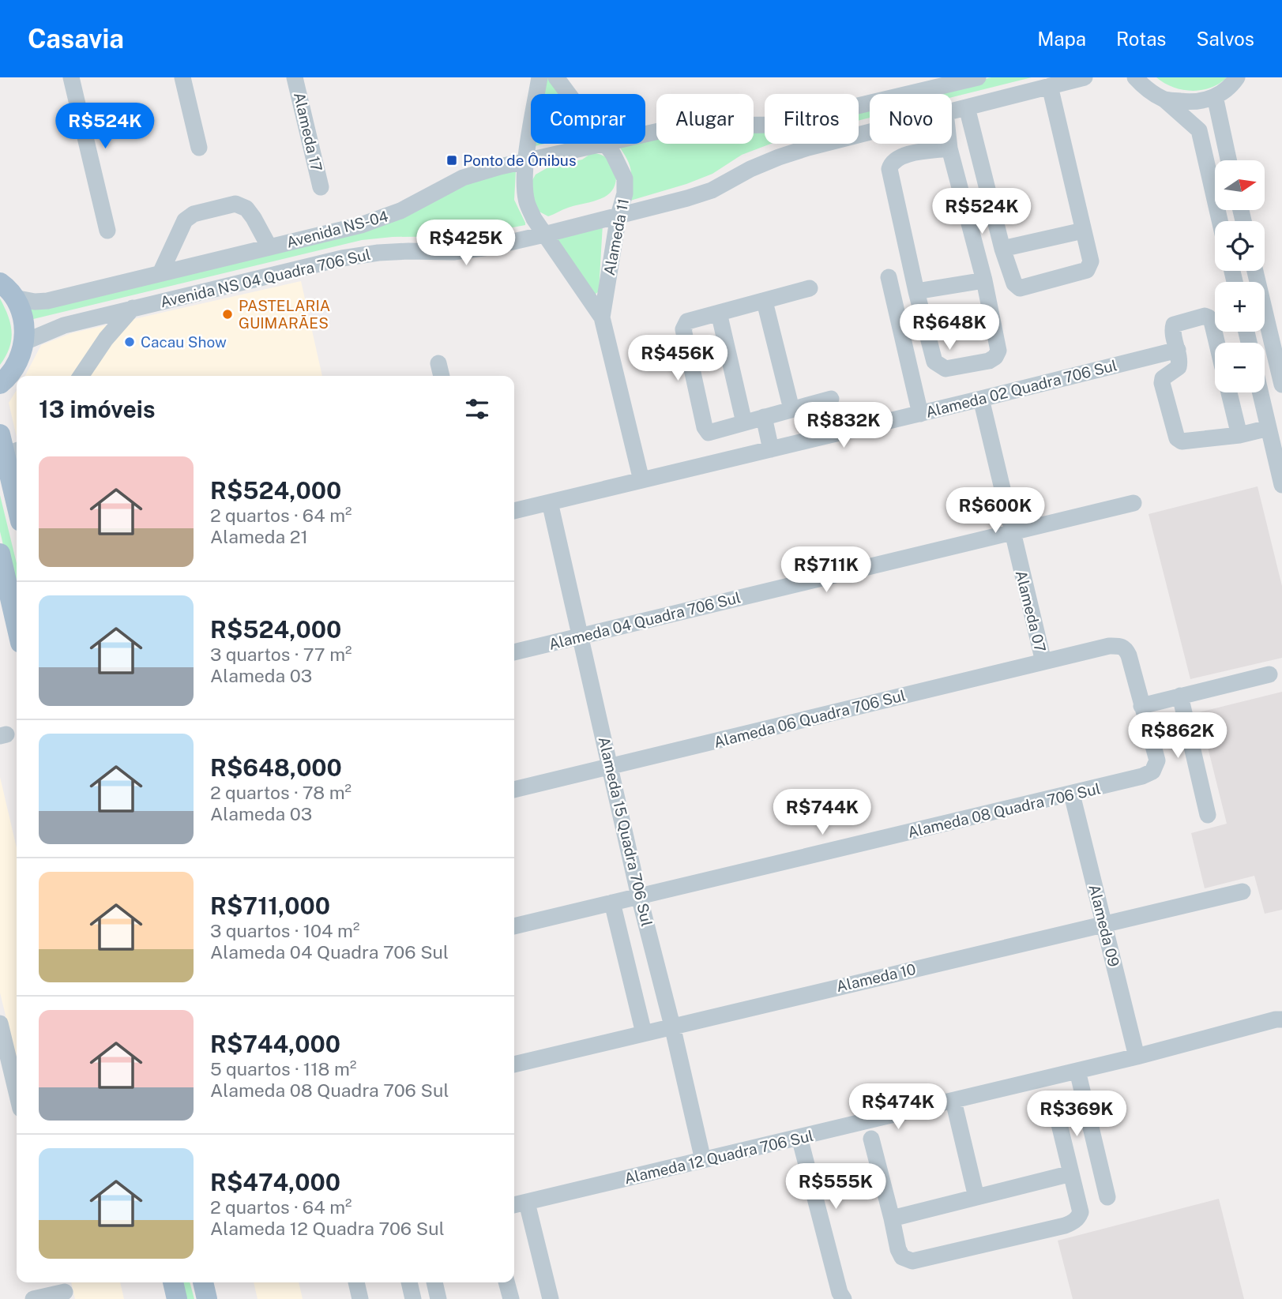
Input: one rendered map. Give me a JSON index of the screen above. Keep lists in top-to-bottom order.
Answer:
{
  "streets": {
    "street": [
      "Alameda 17",
      "Avenida NS-04",
      "Alameda 11",
      "Avenida NS 04 Quadra 706 Sul",
      "Alameda 02 Quadra 706 Sul",
      "Alameda 07",
      "Alameda 04 Quadra 706 Sul",
      "Alameda 06 Quadra 706 Sul",
      "Alameda 08 Quadra 706 Sul",
      "Alameda 15 Quadra 706 Sul",
      "Alameda 09",
      "Alameda 10",
      "Alameda 12 Quadra 706 Sul"
    ]
  },
  "crossings": [
    ["Avenida NS-04", "Alameda 11"],
    ["Alameda 11", "Avenida NS 04 Quadra 706 Sul"],
    ["Alameda 11", "Alameda 02 Quadra 706 Sul"],
    ["Alameda 02 Quadra 706 Sul", "Alameda 07"],
    ["Alameda 02 Quadra 706 Sul", "Alameda 15 Quadra 706 Sul"],
    ["Alameda 07", "Alameda 04 Quadra 706 Sul"],
    ["Alameda 07", "Alameda 06 Quadra 706 Sul"],
    ["Alameda 04 Quadra 706 Sul", "Alameda 15 Quadra 706 Sul"],
    ["Alameda 06 Quadra 706 Sul", "Alameda 08 Quadra 706 Sul"],
    ["Alameda 06 Quadra 706 Sul", "Alameda 15 Quadra 706 Sul"],
    ["Alameda 08 Quadra 706 Sul", "Alameda 15 Quadra 706 Sul"],
    ["Alameda 08 Quadra 706 Sul", "Alameda 09"],
    ["Alameda 15 Quadra 706 Sul", "Alameda 10"],
    ["Alameda 15 Quadra 706 Sul", "Alameda 12 Quadra 706 Sul"],
    ["Alameda 09", "Alameda 10"],
    ["Alameda 09", "Alameda 12 Quadra 706 Sul"]
  ],
  "places": {
    "transit": ["Ponto de Ônibus"],
    "other": ["PASTELARIA GUIMARÃES", "Cacau Show"]
  },
  "north": "right",
  "page": {
    "header": "Casavia",
    "nav": ["Mapa", "Rotas", "Salvos"],
    "chip": [
      "Comprar",
      "Alugar",
      "Filtros",
      "Novo"
    ],
    "price": [
      "R$524K",
      "R$524K",
      "R$425K",
      "R$648K",
      "R$456K",
      "R$832K",
      "R$600K",
      "R$711K",
      "R$862K",
      "R$744K",
      "R$474K",
      "R$369K",
      "R$555K"
    ],
    "map_buttons": ["+", "−"],
    "heading": "13 imóveis",
    "list": [
      {
        "name": "R$524,000",
        "note": "2 quartos · 64 m² · Alameda 21"
      },
      {
        "name": "R$524,000",
        "note": "3 quartos · 77 m² · Alameda 03"
      },
      {
        "name": "R$648,000",
        "note": "2 quartos · 78 m² · Alameda 03"
      },
      {
        "name": "R$711,000",
        "note": "3 quartos · 104 m² · Alameda 04 Quadra 706 Sul"
      },
      {
        "name": "R$744,000",
        "note": "5 quartos · 118 m² · Alameda 08 Quadra 706 Sul"
      },
      {
        "name": "R$474,000",
        "note": "2 quartos · 64 m² · Alameda 12 Quadra 706 Sul"
      }
    ]
  }
}
